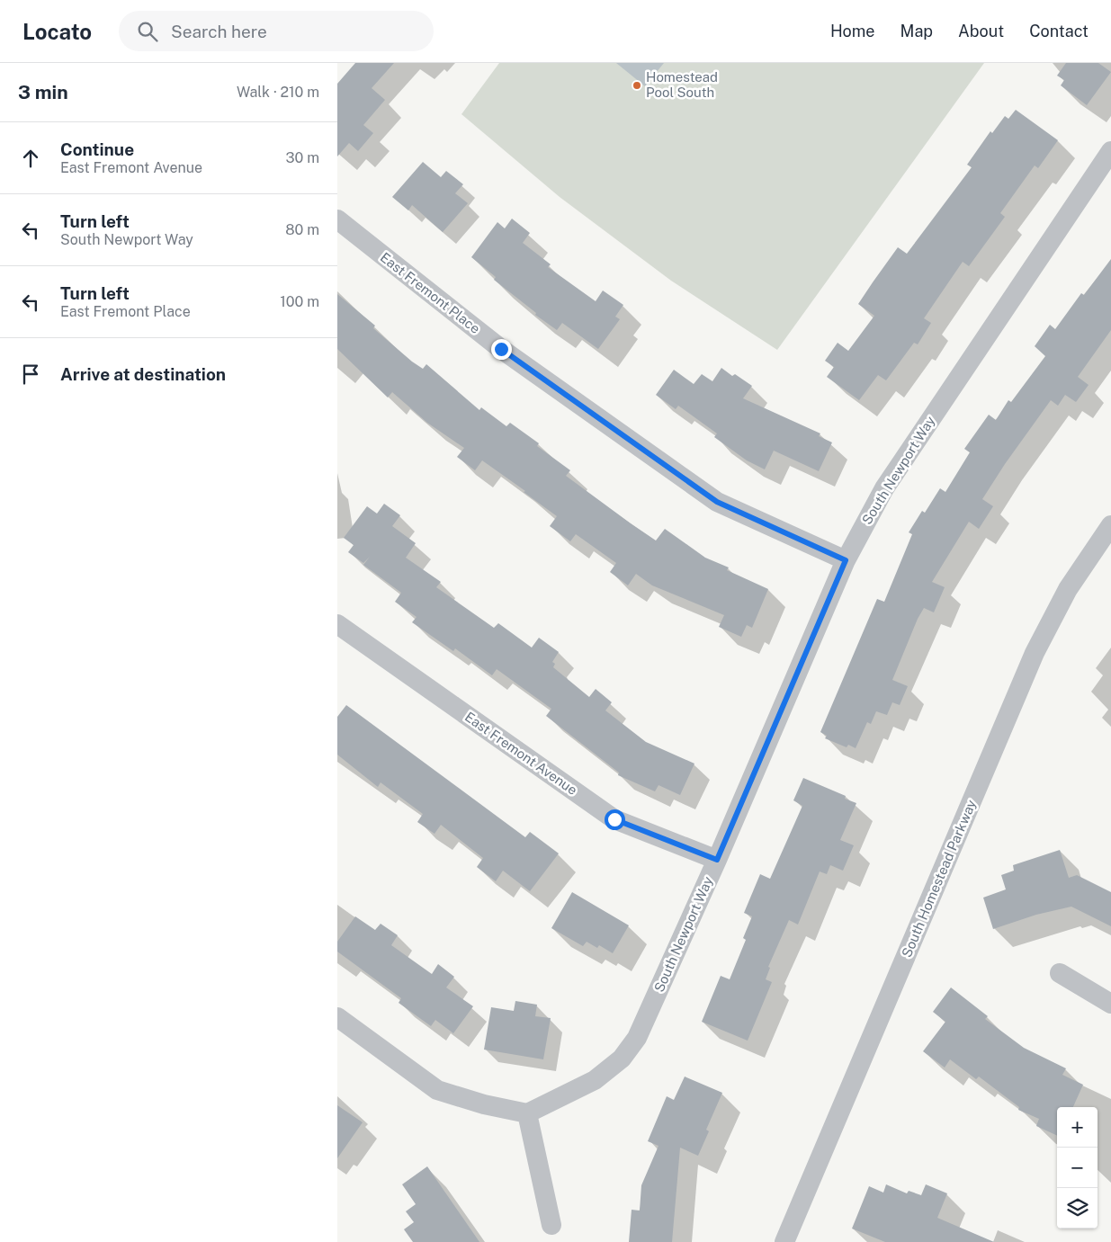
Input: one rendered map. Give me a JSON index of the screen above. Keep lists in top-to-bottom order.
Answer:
{
  "streets": {
    "street": [
      "East Fremont Place",
      "South Newport Way",
      "East Fremont Avenue",
      "South Homestead Parkway"
    ]
  },
  "crossings": [
    ["East Fremont Place", "South Newport Way"],
    ["South Newport Way", "East Fremont Avenue"]
  ],
  "places": ["Homestead Pool South"],
  "page": {
    "header": "Locato",
    "search": "Search here",
    "nav": [
      "Home",
      "Map",
      "About",
      "Contact"
    ],
    "heading": ["3 min", "Walk · 210 m"],
    "list": [
      ["Continue", "East Fremont Avenue", "30 m"],
      ["Turn left", "South Newport Way", "80 m"],
      ["Turn left", "East Fremont Place", "100 m"],
      "Arrive at destination"
    ],
    "map_buttons": ["+", "−"]
  }
}
